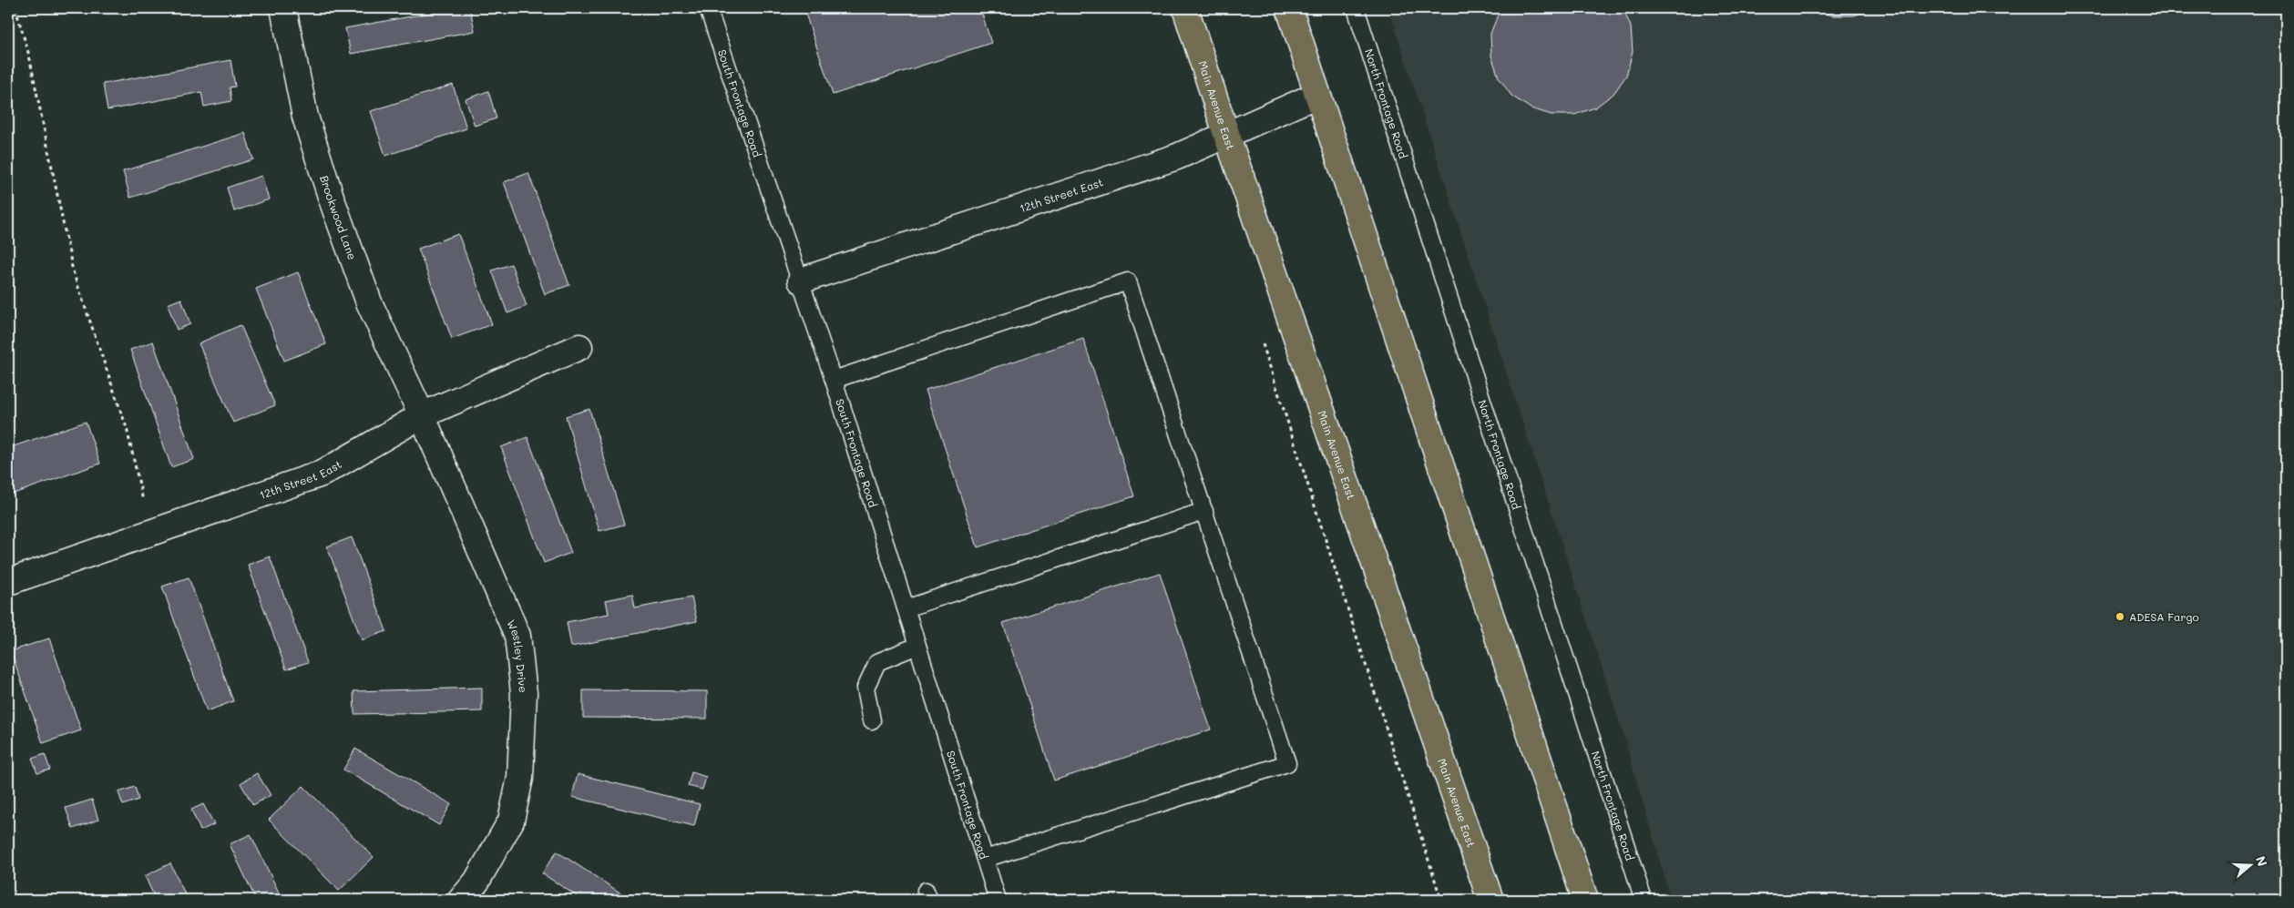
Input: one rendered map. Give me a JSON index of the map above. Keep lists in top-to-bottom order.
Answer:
{
  "streets": {
    "main road": ["Main Avenue East"],
    "street": ["12th Street East", "Brookwood Lane", "Westley Drive"],
    "lane": ["South Frontage Road", "North Frontage Road"]
  },
  "crossings": [
    ["South Frontage Road", "12th Street East"],
    ["Main Avenue East", "12th Street East"],
    ["12th Street East", "Brookwood Lane"],
    ["12th Street East", "Westley Drive"],
    ["Brookwood Lane", "Westley Drive"]
  ],
  "places": ["ADESA Fargo"],
  "north": "right"
}
